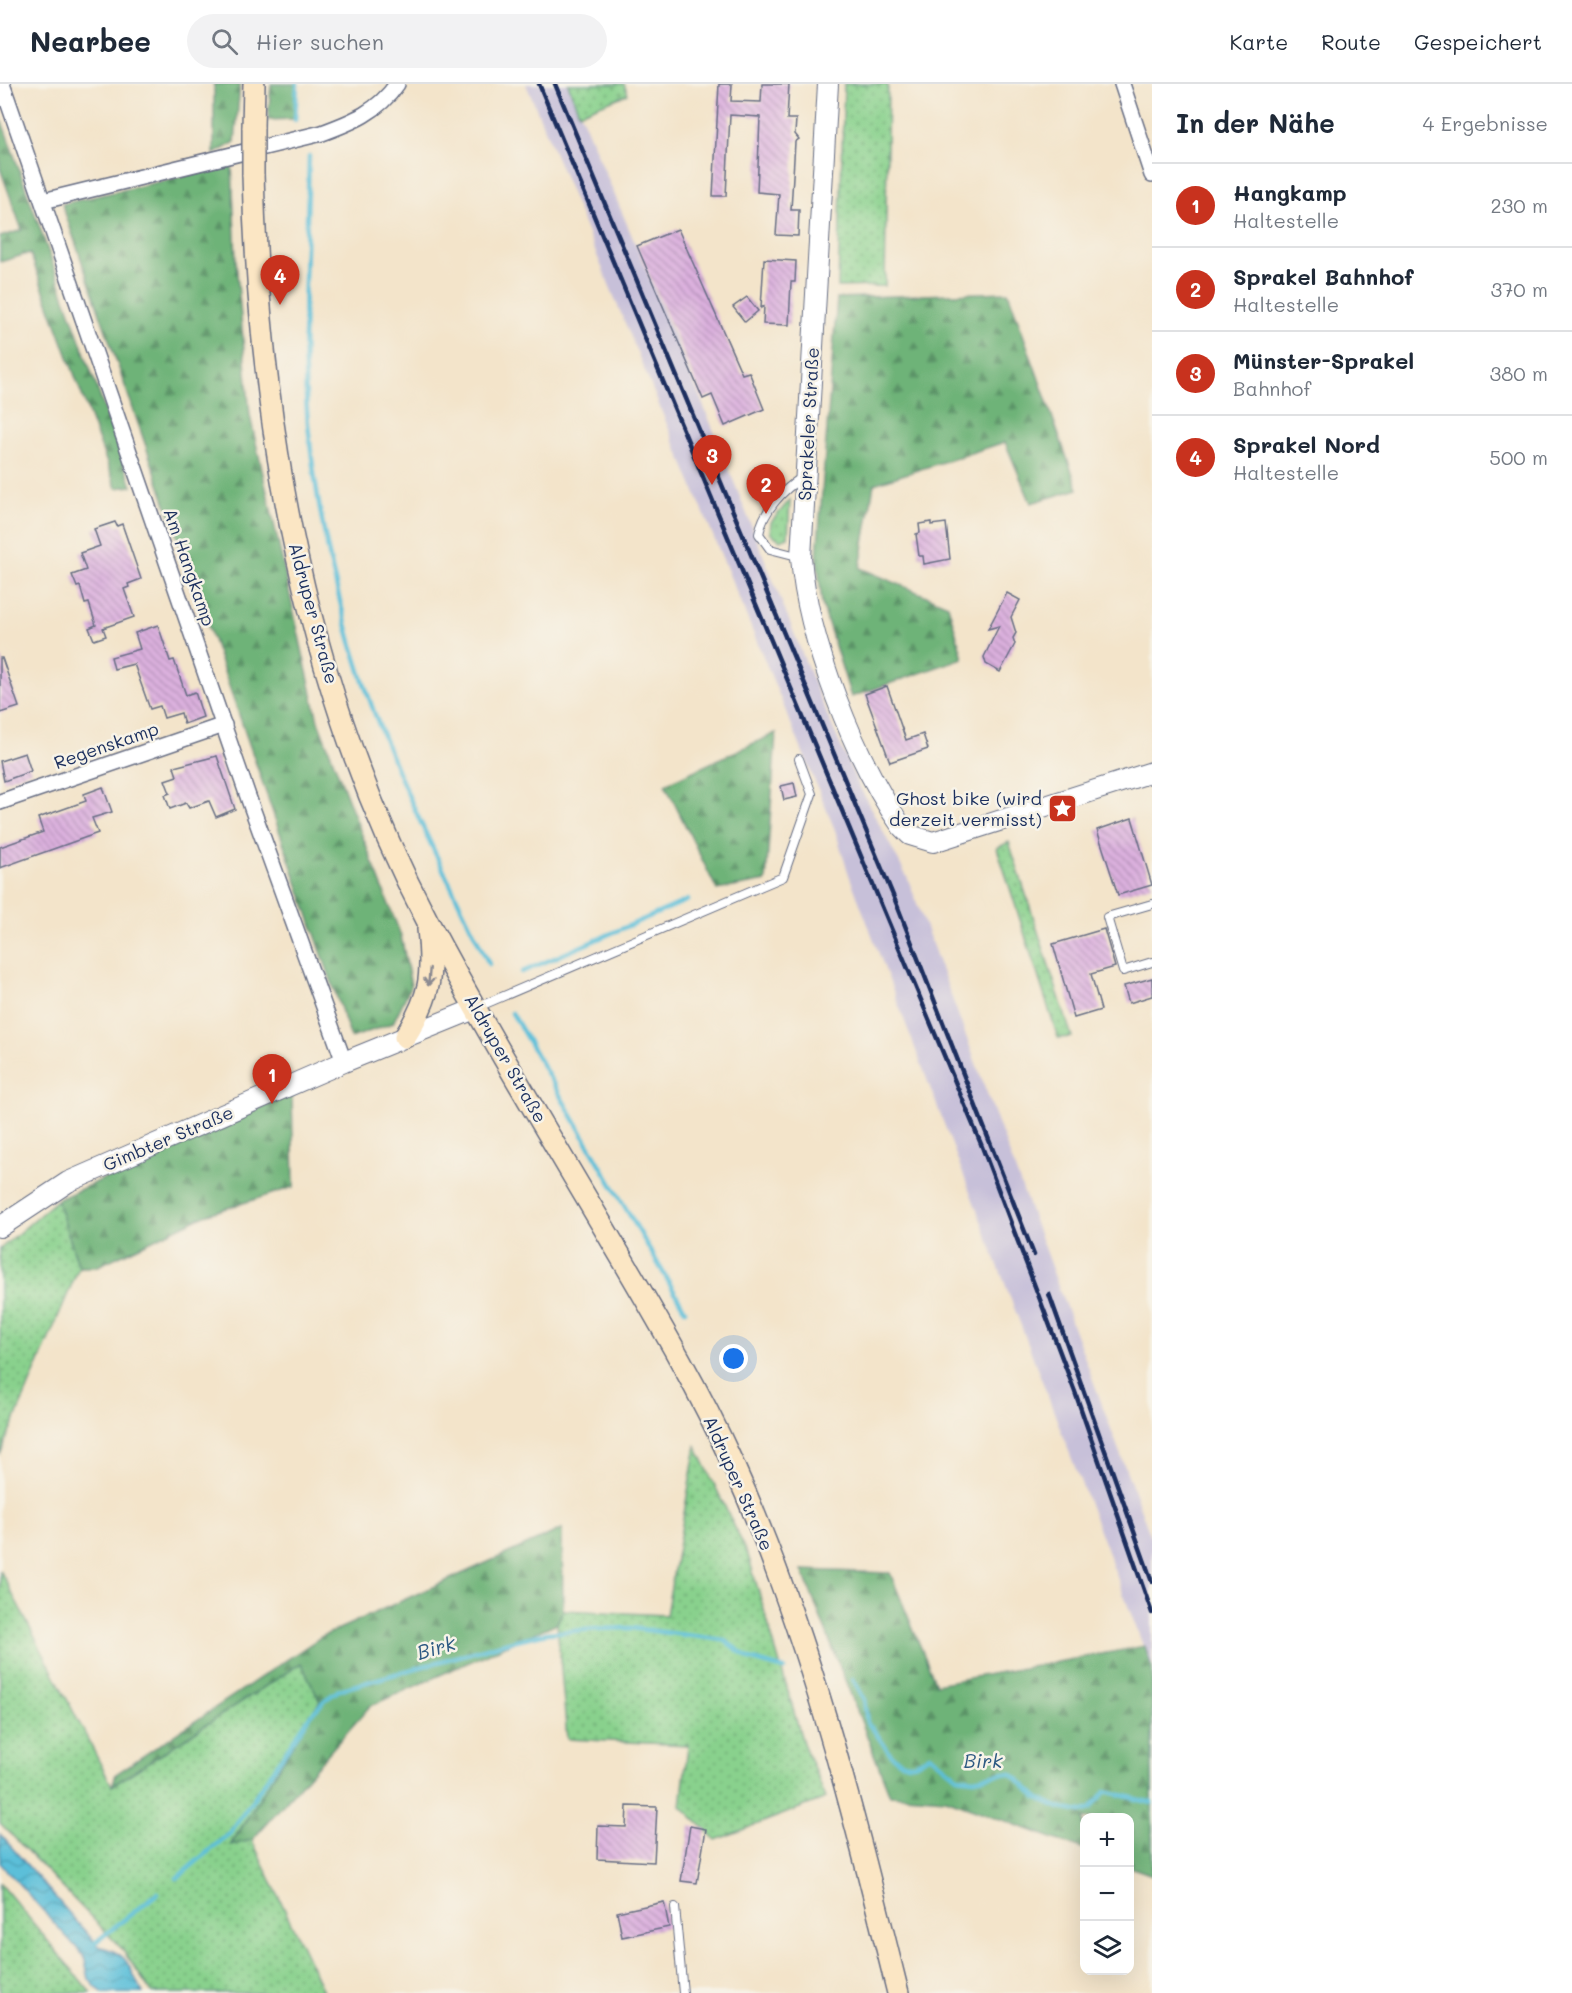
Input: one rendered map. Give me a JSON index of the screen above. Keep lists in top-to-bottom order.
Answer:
{
  "streets": {
    "main road": ["Aldruper Straße"],
    "street": [
      "Sprakeler Straße",
      "Am Hangkamp",
      "Regenskamp",
      "Gimbter Straße"
    ]
  },
  "crossings": [
    ["Am Hangkamp", "Regenskamp"],
    ["Am Hangkamp", "Gimbter Straße"],
    ["Aldruper Straße", "Gimbter Straße"]
  ],
  "water": ["Birk"],
  "places": {
    "place": ["Ghost bike (wird derzeit vermisst)"]
  },
  "page": {
    "header": "Nearbee",
    "search": "Hier suchen",
    "nav": ["Karte", "Route", "Gespeichert"],
    "heading": ["In der Nähe", "4 Ergebnisse"],
    "list": [
      {
        "mark": "1",
        "name": "Hangkamp",
        "note": "Haltestelle",
        "value": "230 m"
      },
      {
        "mark": "2",
        "name": "Sprakel Bahnhof",
        "note": "Haltestelle",
        "value": "370 m"
      },
      {
        "mark": "3",
        "name": "Münster-Sprakel",
        "note": "Bahnhof",
        "value": "380 m"
      },
      {
        "mark": "4",
        "name": "Sprakel Nord",
        "note": "Haltestelle",
        "value": "500 m"
      }
    ],
    "pins": [
      "4",
      "3",
      "2",
      "1"
    ],
    "map_buttons": ["+", "−"]
  }
}
